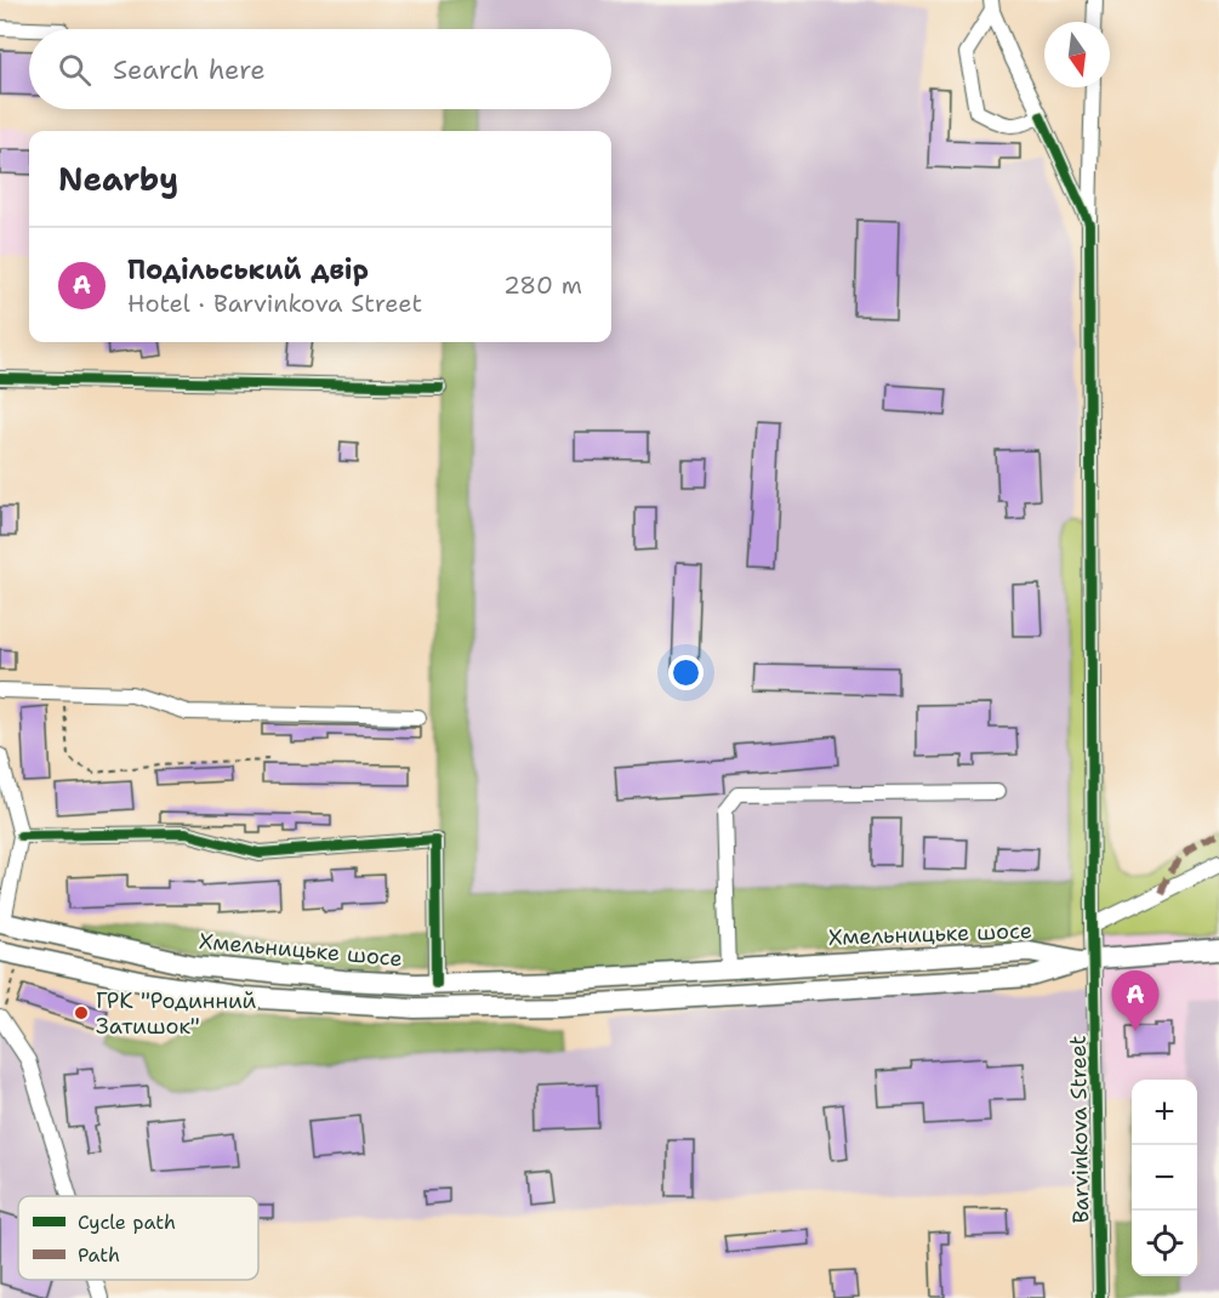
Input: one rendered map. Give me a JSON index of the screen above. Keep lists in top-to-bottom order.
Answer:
{
  "streets": {
    "highway": ["Хмельницьке шосе"],
    "street": ["Barvinkova Street"]
  },
  "crossings": [
    ["Хмельницьке шосе", "Barvinkova Street"]
  ],
  "places": ["ГРК \"Родинний Затишок\""],
  "legend": ["Cycle path", "Path"],
  "north": "bottom",
  "page": {
    "search": "Search here",
    "heading": "Nearby",
    "list": [
      {
        "mark": "A",
        "name": "Подільський двір",
        "note": "Hotel · Barvinkova Street",
        "value": "280 m"
      }
    ],
    "pins": "A",
    "map_buttons": ["+", "−"]
  }
}
